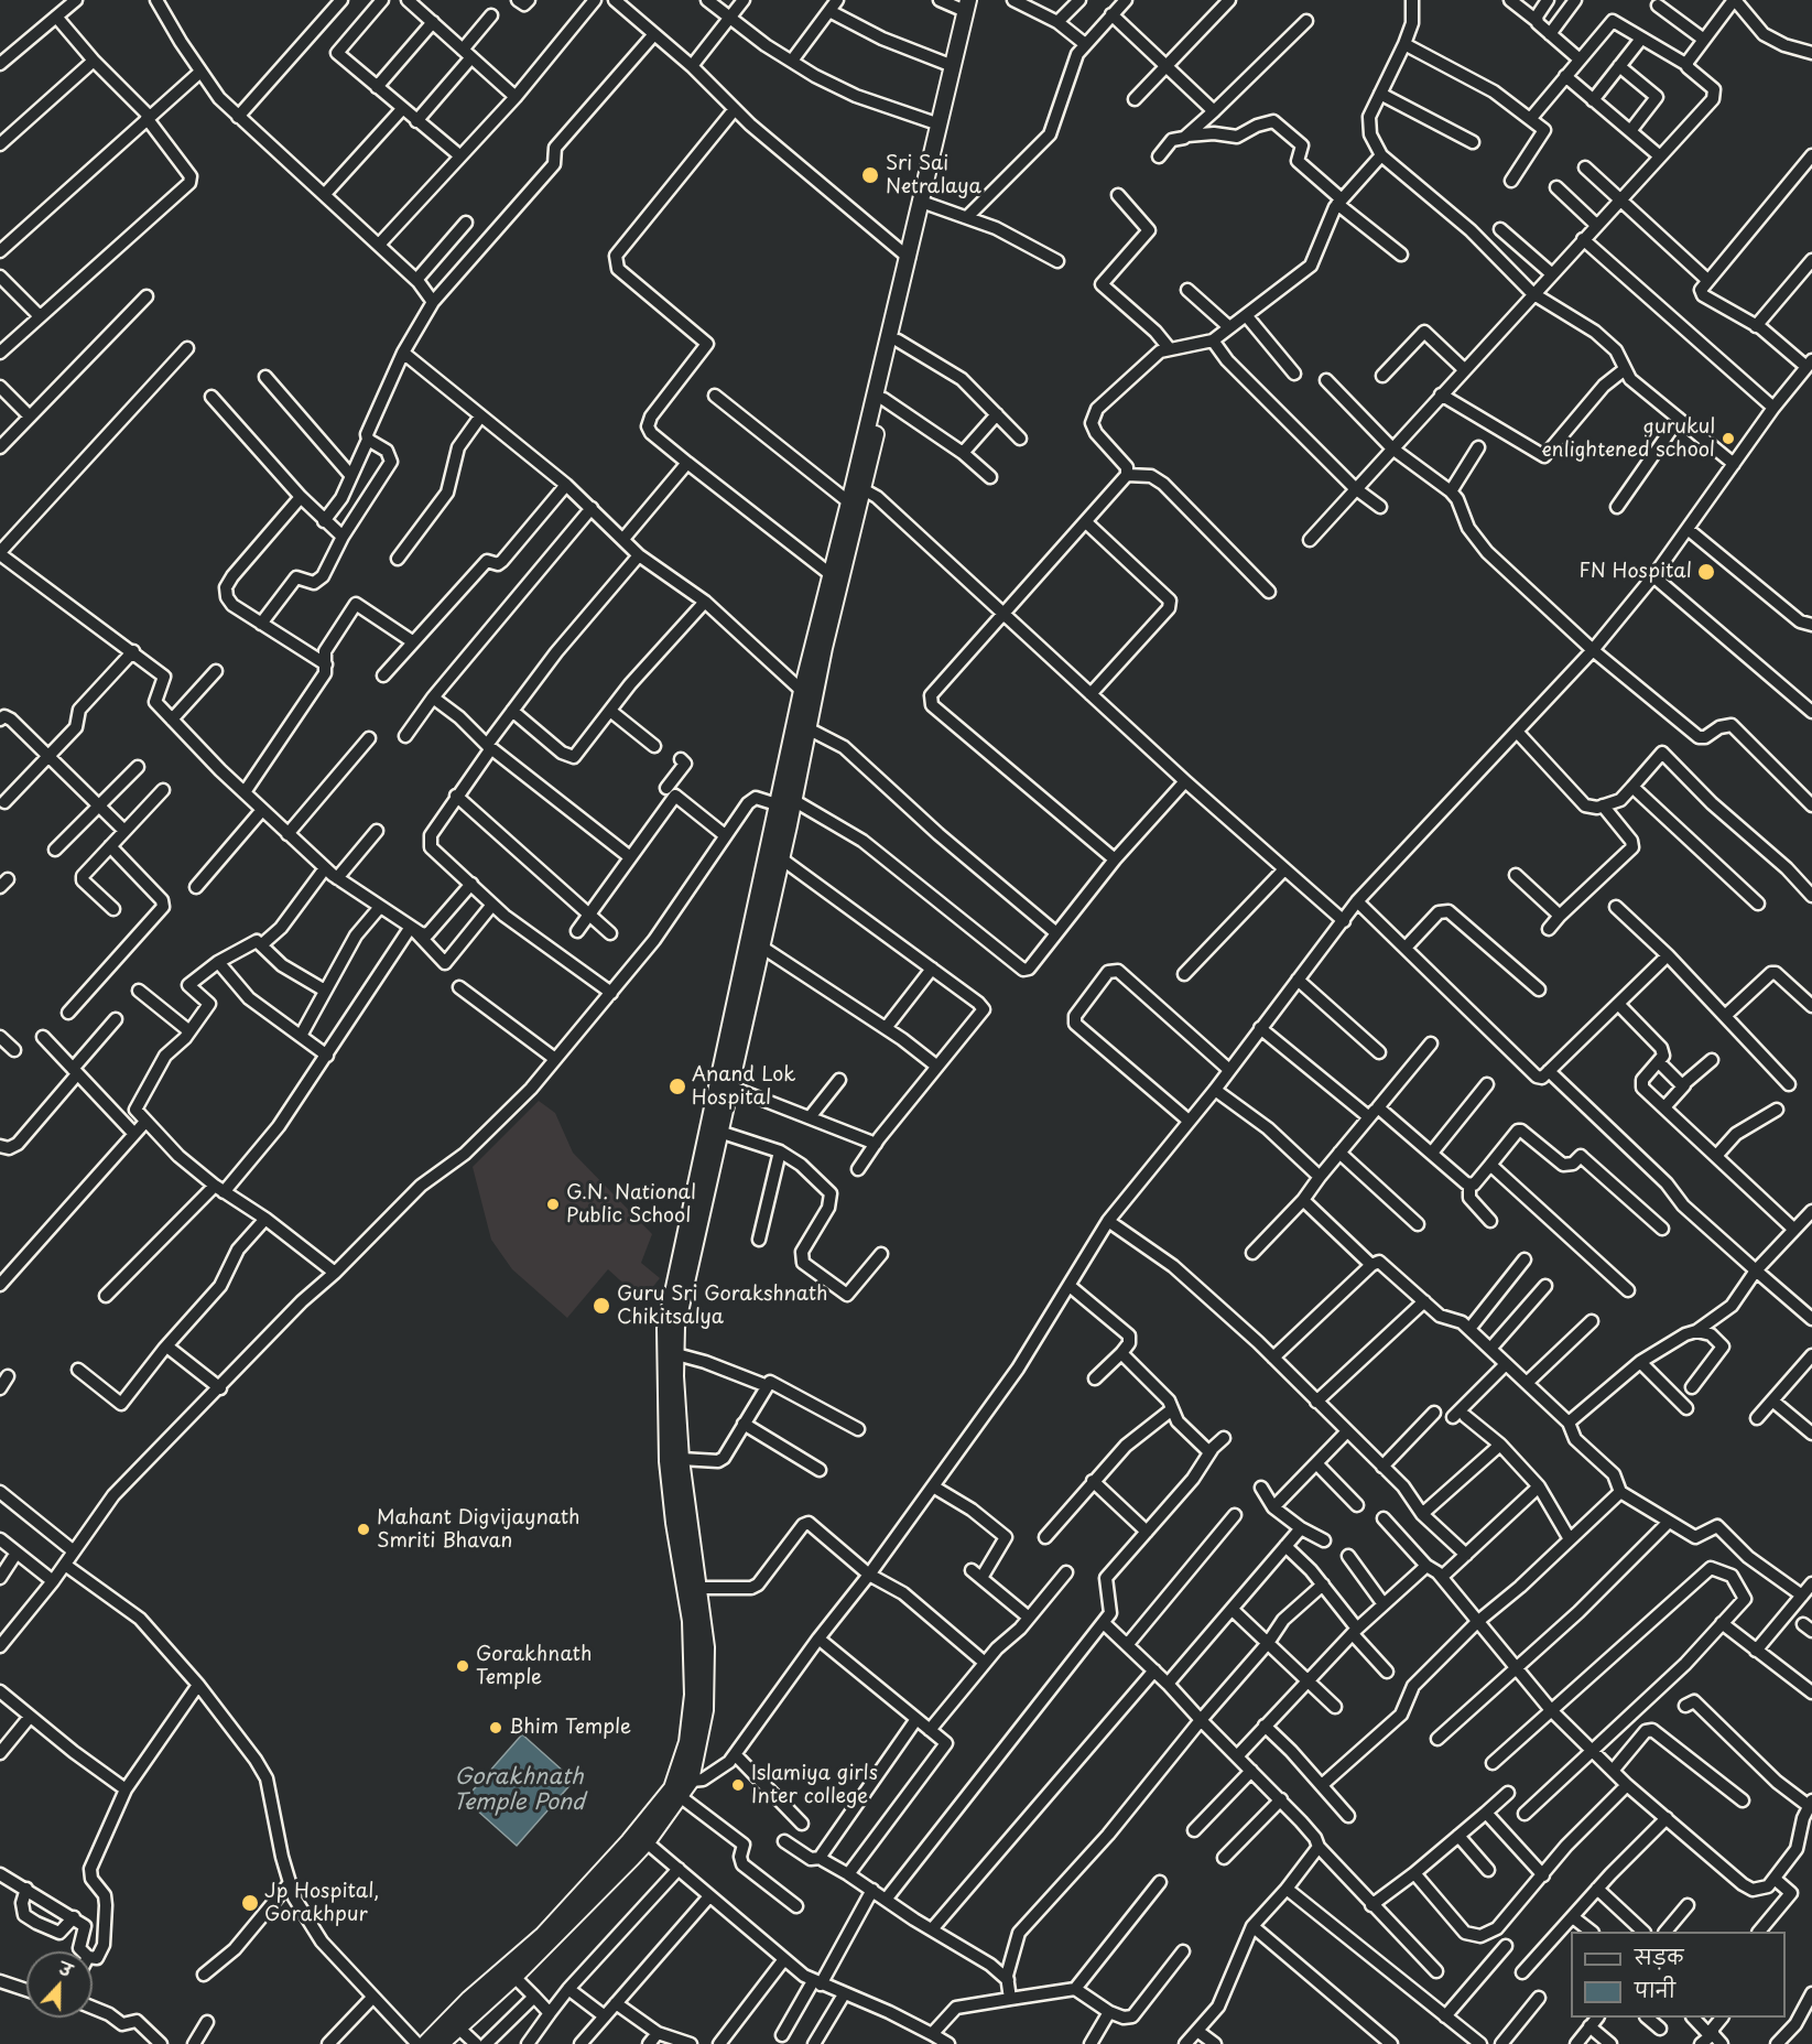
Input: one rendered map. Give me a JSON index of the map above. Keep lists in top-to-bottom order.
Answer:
{
  "water": ["Gorakhnath Temple Pond"],
  "places": [
    "Sri Sai Netralaya",
    "gurukul enlightened school",
    "FN Hospital",
    "Anand Lok Hospital",
    "G.N. National Public School",
    "Guru Sri Gorakshnath Chikitsalya",
    "Mahant Digvijaynath Smriti Bhavan",
    "Gorakhnath Temple",
    "Bhim Temple",
    "Islamiya girls Inter college",
    "Jp Hospital, Gorakhpur"
  ],
  "legend": ["सड़क", "पानी"],
  "north": "top"
}
